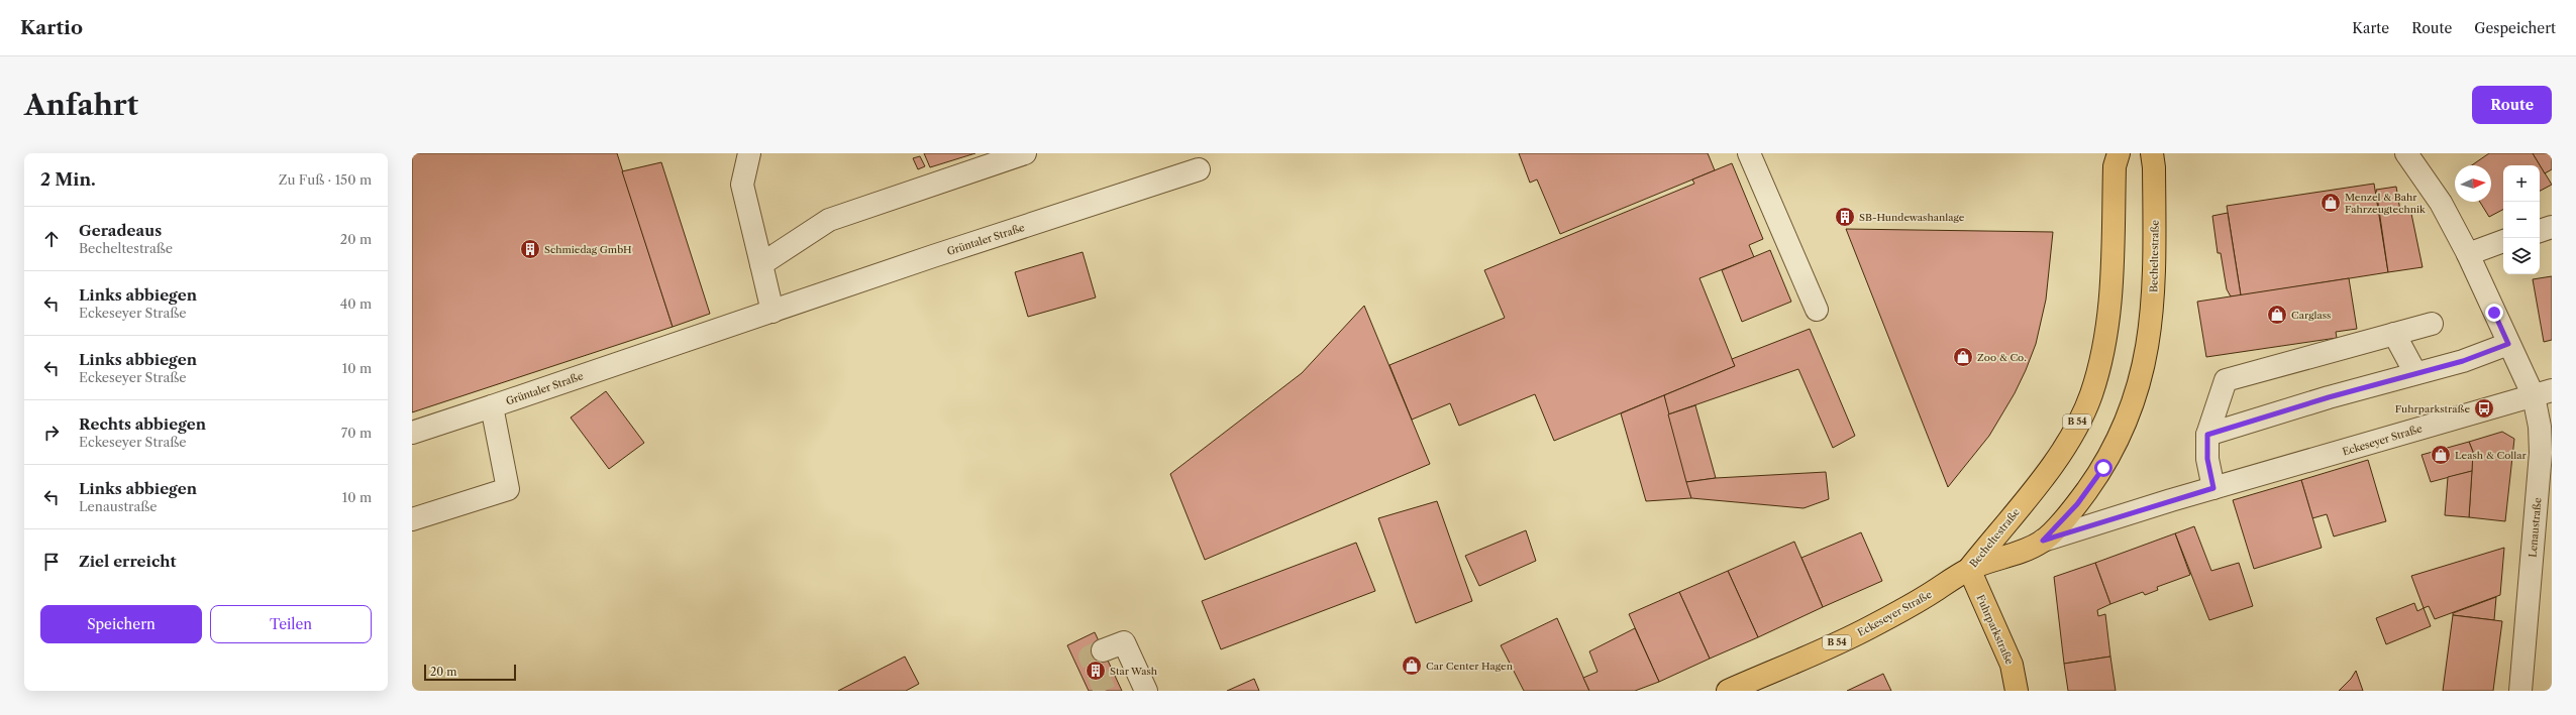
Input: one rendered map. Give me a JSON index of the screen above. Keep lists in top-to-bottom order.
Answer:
{
  "streets": {
    "main road": [
      "Becheltestraße",
      "B 54",
      "Eckeseyer Straße",
      "Fuhrparkstraße"
    ],
    "street": ["Grüntaler Straße", "Lenaustraße"]
  },
  "crossings": [
    ["Becheltestraße", "Eckeseyer Straße"],
    ["Becheltestraße", "Fuhrparkstraße"],
    ["Eckeseyer Straße", "Lenaustraße"],
    ["Eckeseyer Straße", "Fuhrparkstraße"]
  ],
  "places": {
    "shop": [
      "Menzel & Bahr Fahrzeugtechnik",
      "Carglass",
      "Zoo & Co.",
      "Leash & Collar",
      "Car Center Hagen"
    ],
    "building": ["SB-Hundewashanlage", "Schmiedag GmbH", "Star Wash"],
    "bus stop": ["Fuhrparkstraße"]
  },
  "scale_bar": "20 m",
  "north": "right",
  "page": {
    "header": "Kartio",
    "nav": ["Karte", "Route", "Gespeichert"],
    "buttons": [
      "Route",
      ["Speichern", "Teilen"]
    ],
    "title": "Anfahrt",
    "heading": ["2 Min.", "Zu Fuß · 150 m"],
    "map_buttons": ["+", "−"],
    "list": [
      ["Geradeaus", "Becheltestraße", "20 m"],
      ["Links abbiegen", "Eckeseyer Straße", "40 m"],
      ["Links abbiegen", "Eckeseyer Straße", "10 m"],
      ["Rechts abbiegen", "Eckeseyer Straße", "70 m"],
      ["Links abbiegen", "Lenaustraße", "10 m"],
      "Ziel erreicht"
    ],
    "scale": "20 m"
  }
}
